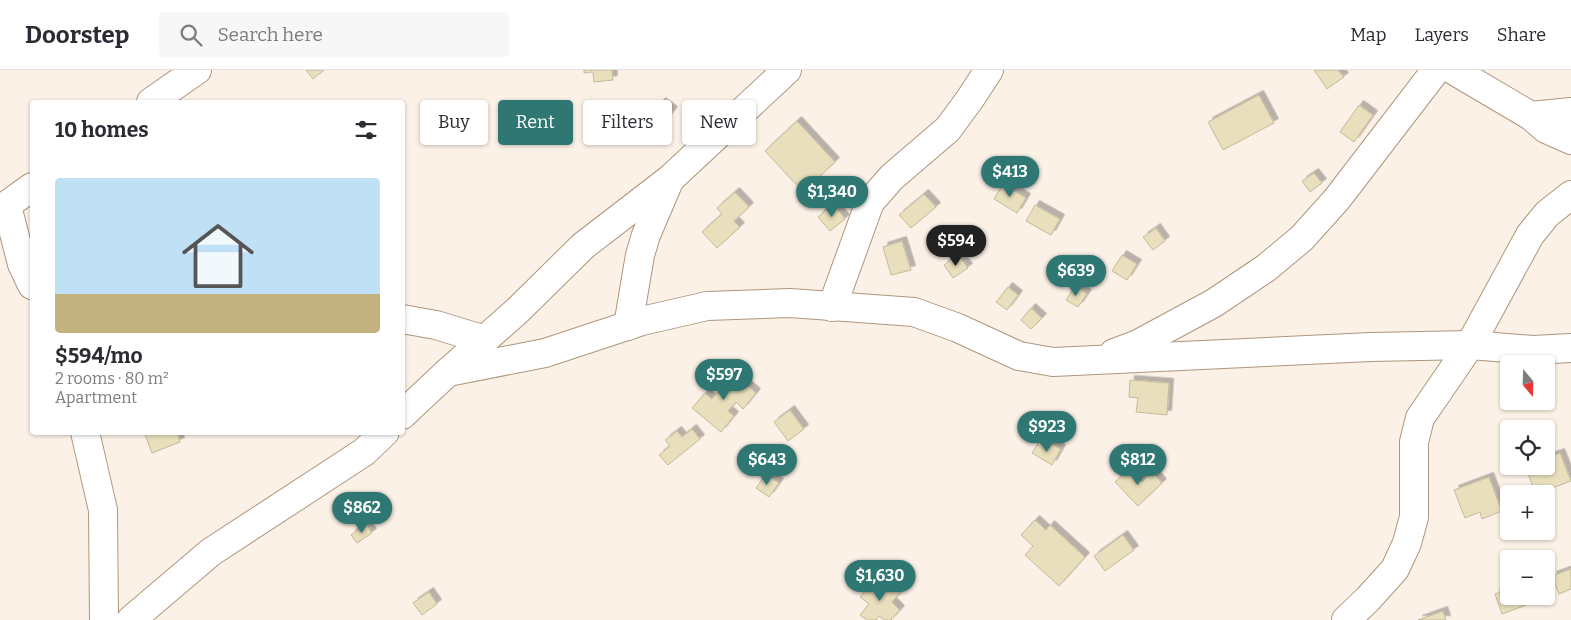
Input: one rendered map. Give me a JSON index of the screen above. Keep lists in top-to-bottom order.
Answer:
{
  "north": "bottom",
  "page": {
    "header": "Doorstep",
    "search": "Search here",
    "nav": ["Map", "Layers", "Share"],
    "chip": [
      "Buy",
      "Rent",
      "Filters",
      "New"
    ],
    "heading": "10 homes",
    "price": [
      "$413",
      "$1,340",
      "$594",
      "$639",
      "$597",
      "$923",
      "$643",
      "$812",
      "$862",
      "$1,630"
    ],
    "list": [
      {
        "name": "$594/mo",
        "note": "2 rooms · 80 m² · Apartment"
      }
    ],
    "map_buttons": ["+", "−"]
  }
}
